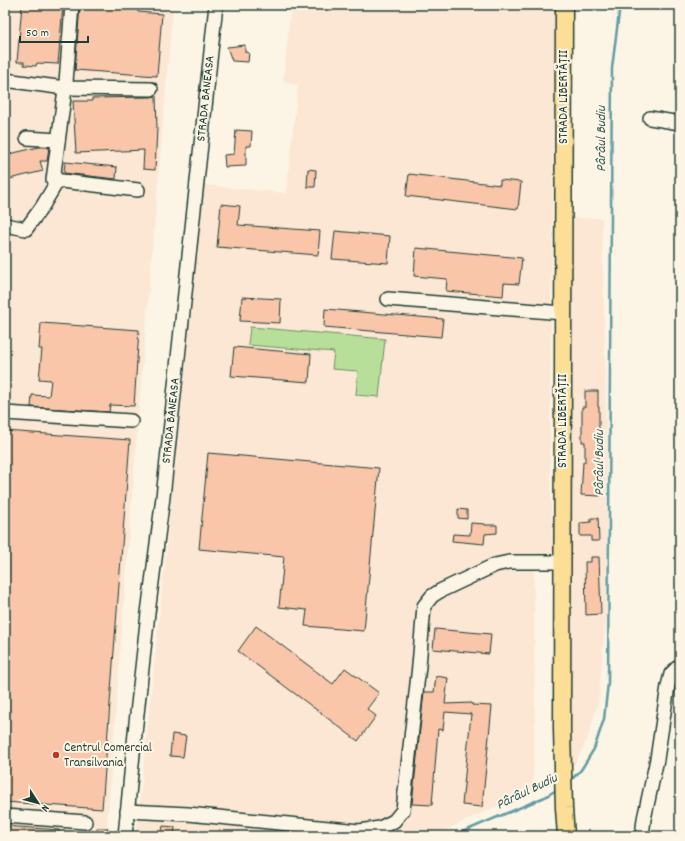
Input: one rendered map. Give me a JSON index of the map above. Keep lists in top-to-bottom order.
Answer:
{
  "streets": {
    "main road": ["STRADA LIBERTĂȚII"],
    "street": ["STRADA BĂNEASA"]
  },
  "water": ["Pârâul Budiu"],
  "places": ["Centrul Comercial Transilvania"],
  "scale_bar": "50 m",
  "north": "bottom right"
}
